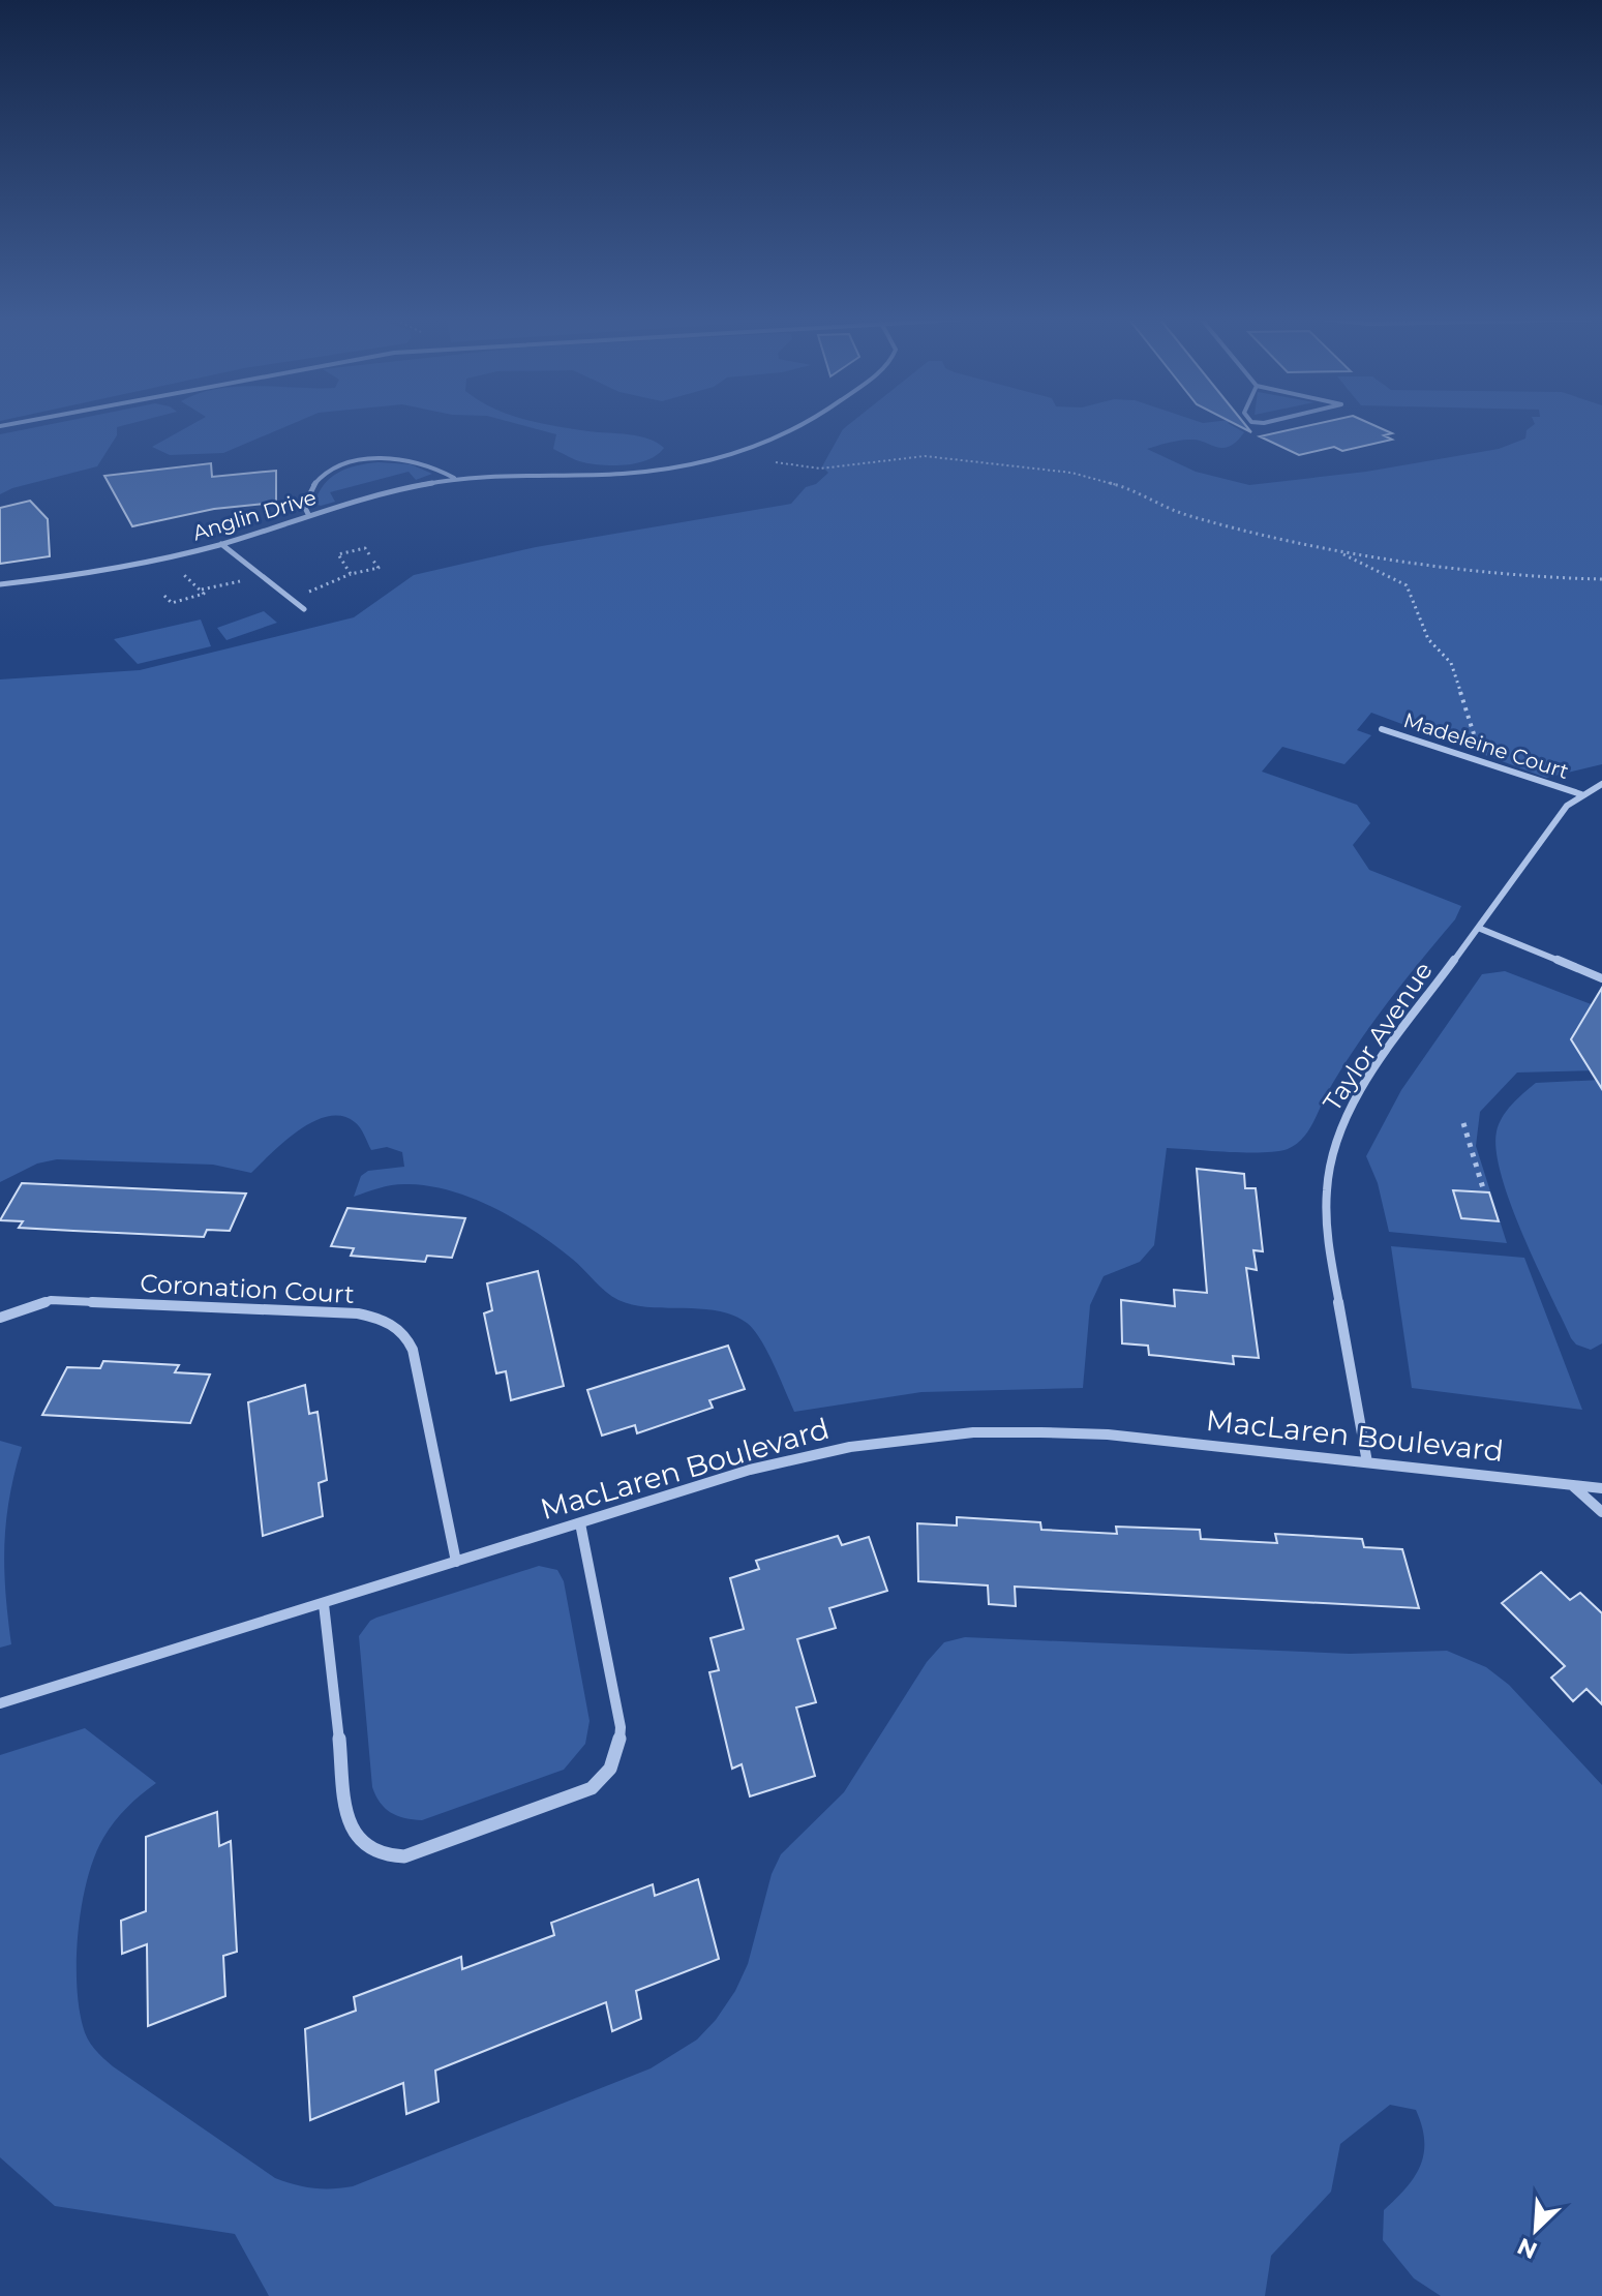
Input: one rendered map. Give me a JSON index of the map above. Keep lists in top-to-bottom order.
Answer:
{
  "streets": {
    "street": [
      "Anglin Drive",
      "Madeleine Court",
      "Taylor Avenue",
      "Coronation Court",
      "MacLaren Boulevard"
    ]
  },
  "crossings": [
    ["Madeleine Court", "Taylor Avenue"],
    ["Taylor Avenue", "MacLaren Boulevard"],
    ["Coronation Court", "MacLaren Boulevard"]
  ],
  "north": "bottom left"
}
